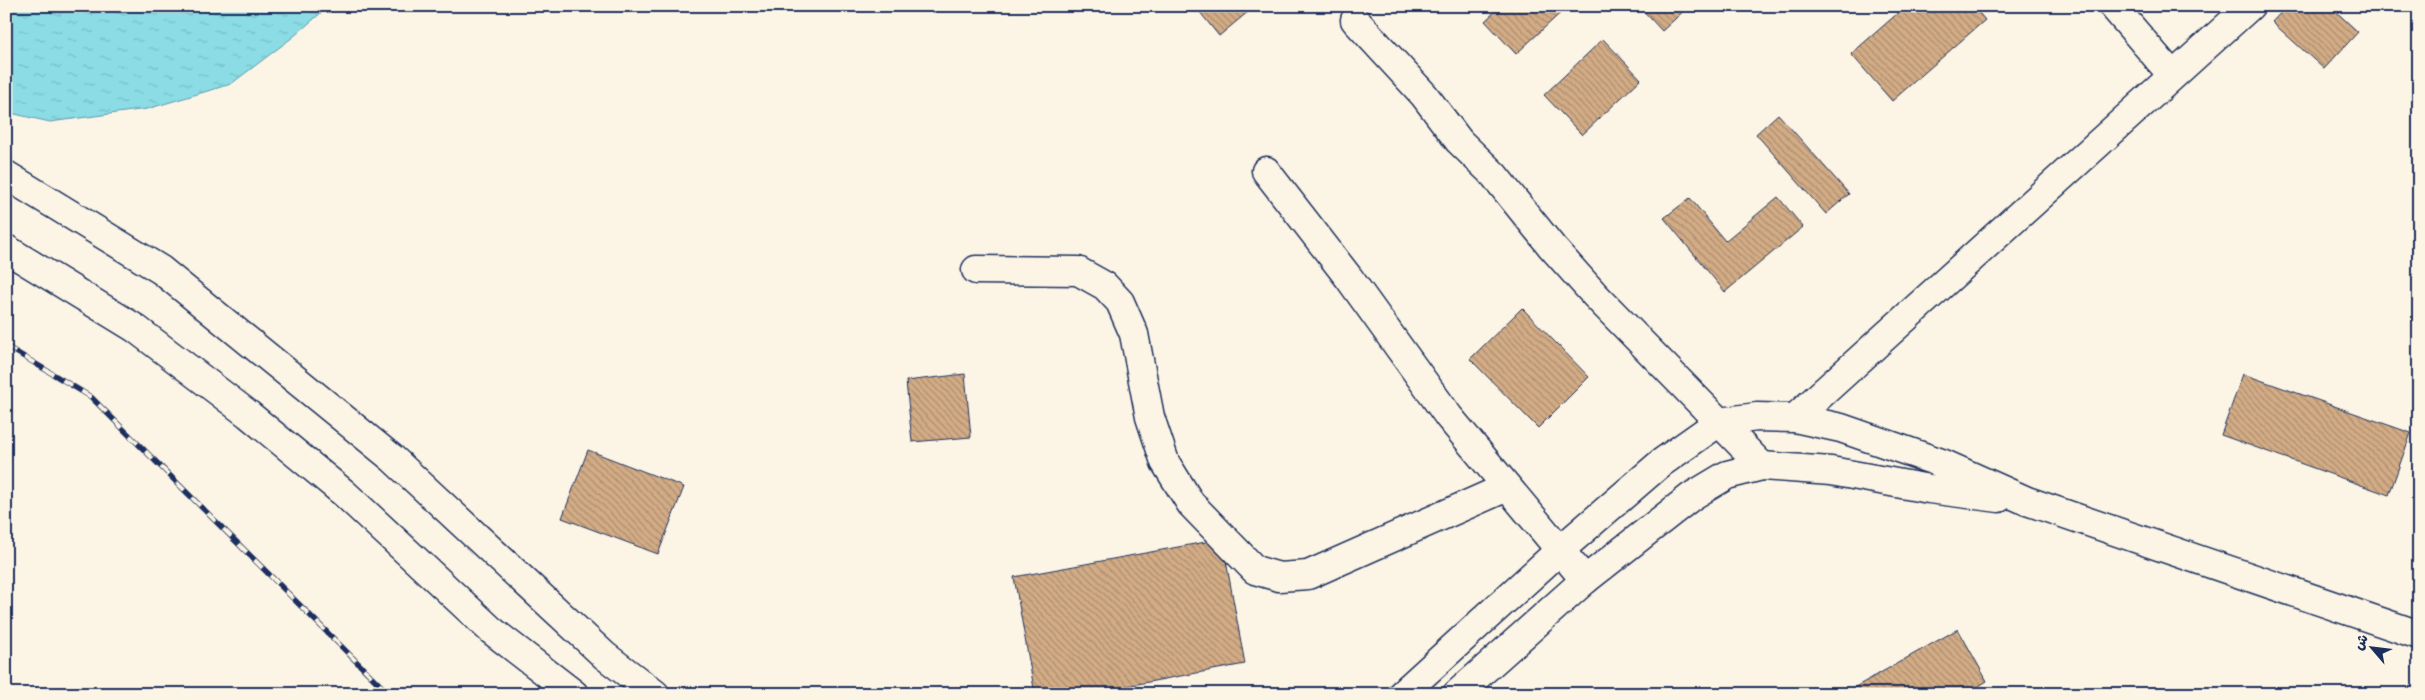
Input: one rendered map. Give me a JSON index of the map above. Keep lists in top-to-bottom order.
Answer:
{
  "north": "top left"
}
